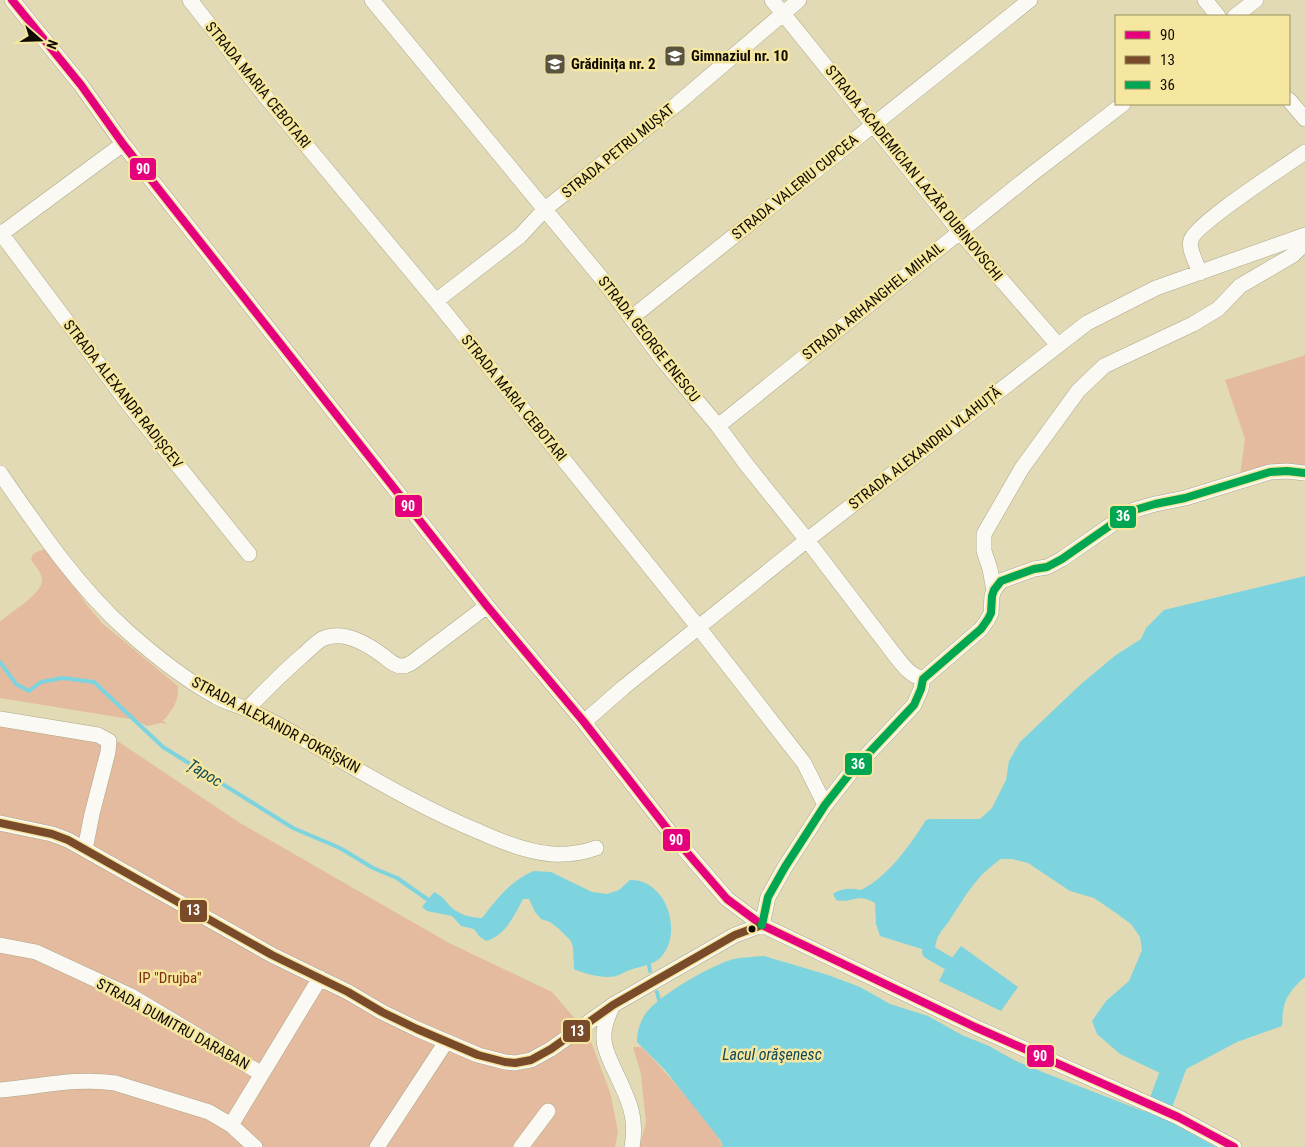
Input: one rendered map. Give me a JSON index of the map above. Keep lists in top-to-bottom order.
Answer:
{
  "streets": {
    "street": [
      "STRADA MARIA CEBOTARI",
      "STRADA PETRU MUȘAT",
      "STRADA ACADEMICIAN LAZĂR DUBINOVSCHI",
      "STRADA VALERIU CUPCEA",
      "STRADA ARHANGHEL MIHAIL",
      "STRADA GEORGE ENESCU",
      "STRADA ALEXANDR RADIȘCEV",
      "STRADA АLEXANDRU VLAHUȚĂ",
      "STRADA ALEXANDR POKRÎȘKIN",
      "STRADA DUMITRU DARABAN"
    ]
  },
  "crossings": [
    ["STRADA MARIA CEBOTARI", "STRADA PETRU MUȘAT"],
    ["STRADA MARIA CEBOTARI", "STRADA АLEXANDRU VLAHUȚĂ"],
    ["STRADA PETRU MUȘAT", "STRADA ACADEMICIAN LAZĂR DUBINOVSCHI"],
    ["STRADA PETRU MUȘAT", "STRADA GEORGE ENESCU"],
    ["STRADA ACADEMICIAN LAZĂR DUBINOVSCHI", "STRADA VALERIU CUPCEA"],
    ["STRADA ACADEMICIAN LAZĂR DUBINOVSCHI", "STRADA ARHANGHEL MIHAIL"],
    ["STRADA ACADEMICIAN LAZĂR DUBINOVSCHI", "STRADA АLEXANDRU VLAHUȚĂ"],
    ["STRADA VALERIU CUPCEA", "STRADA GEORGE ENESCU"],
    ["STRADA ARHANGHEL MIHAIL", "STRADA GEORGE ENESCU"],
    ["STRADA GEORGE ENESCU", "STRADA АLEXANDRU VLAHUȚĂ"]
  ],
  "water": ["Țapoc", "Lacul orăşenesc"],
  "parks": ["IP \"Drujba\""],
  "places": {
    "school or university": ["Gimnaziul nr. 10", "Grădinița nr. 2"]
  },
  "lines": ["transit line 90", "transit line 36", "transit line 13"],
  "legend": ["90", "13", "36"],
  "north": "right"
}
